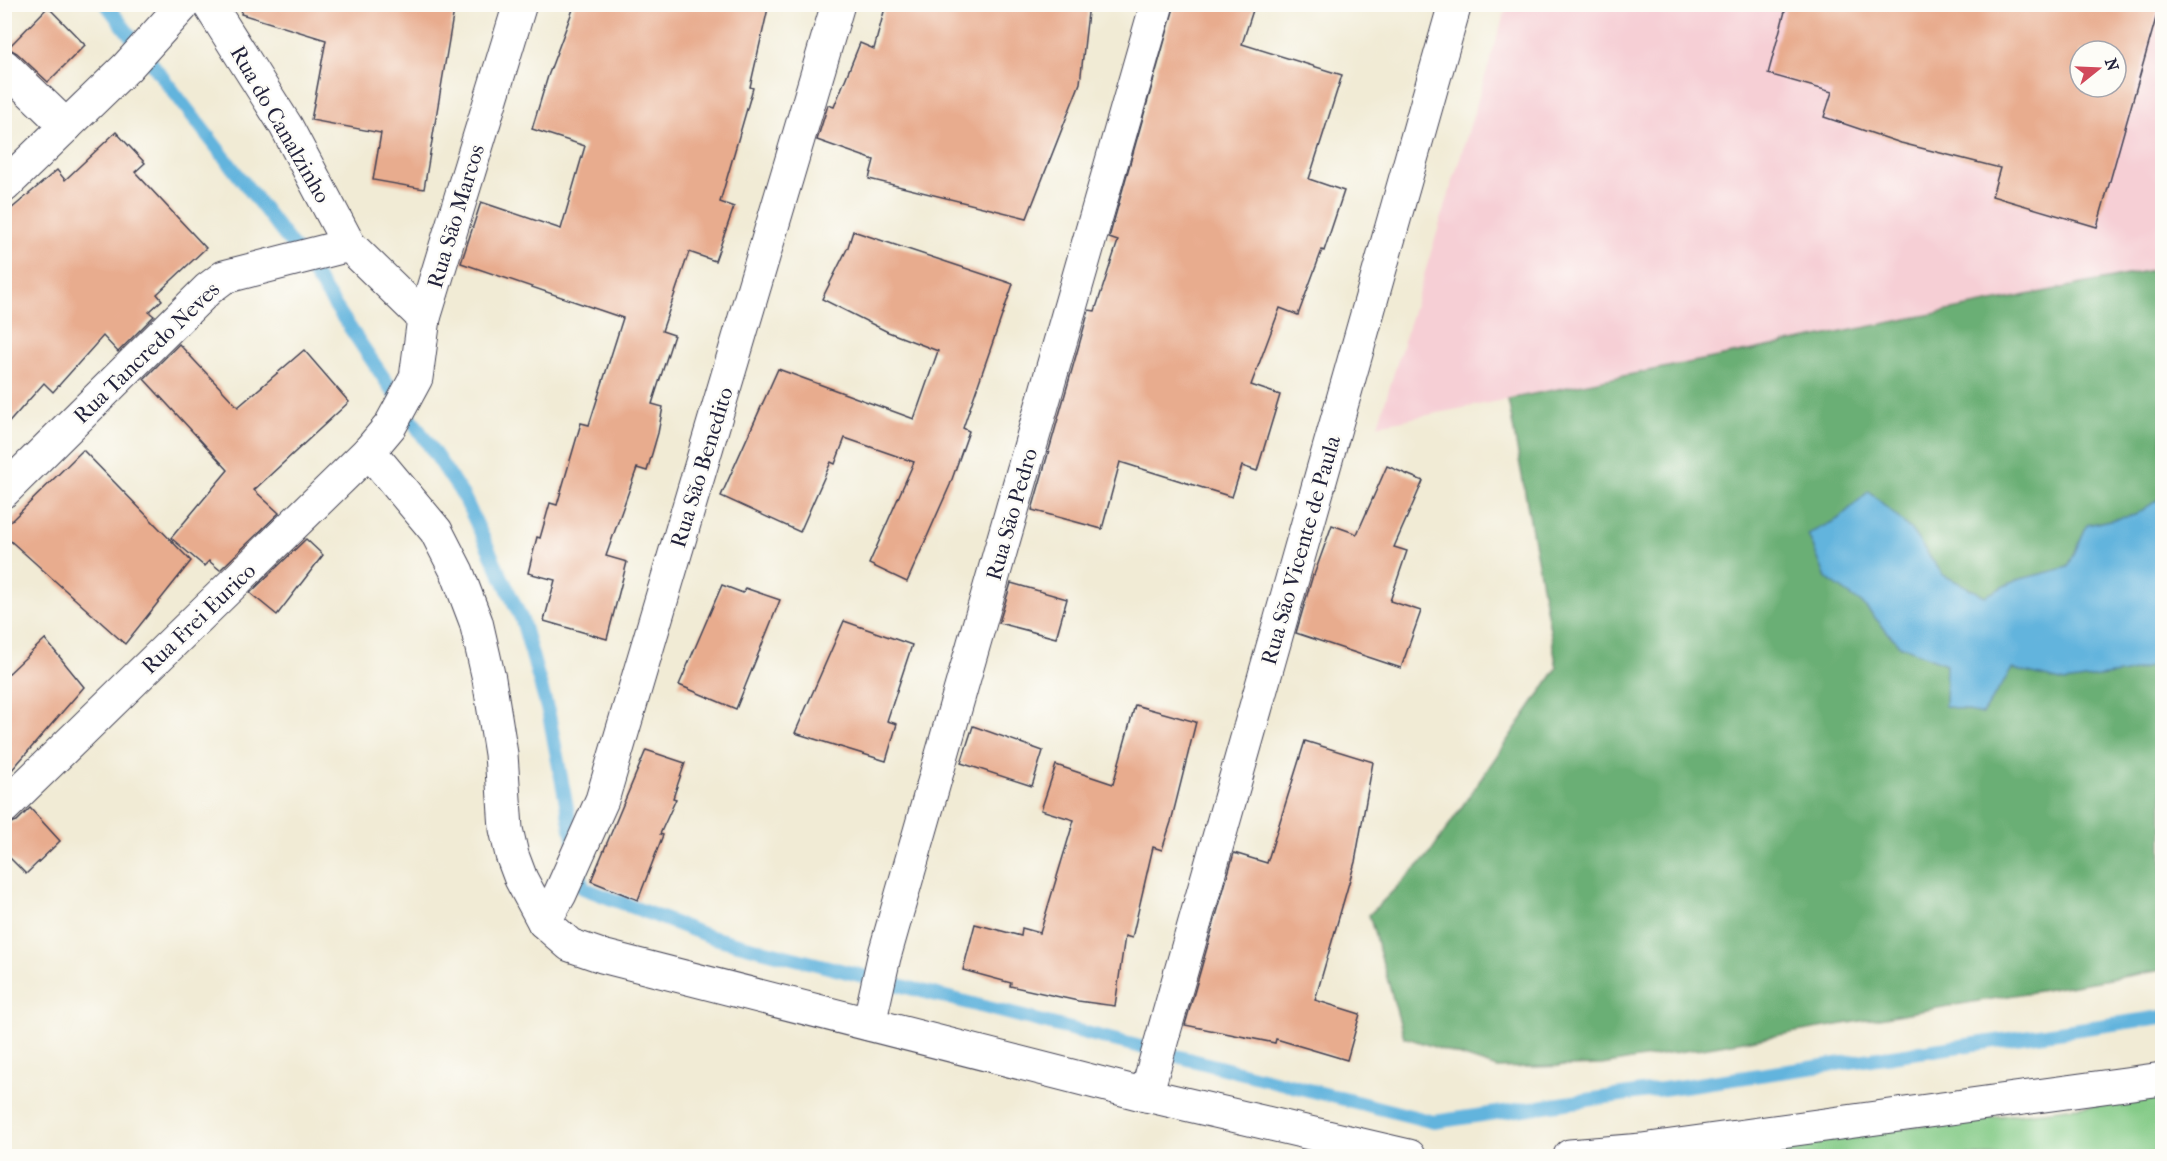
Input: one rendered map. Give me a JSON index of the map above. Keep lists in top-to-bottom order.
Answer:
{
  "streets": {
    "street": [
      "Rua do Canalzinho",
      "Rua São Marcos",
      "Rua Tancredo Neves",
      "Rua São Benedito",
      "Rua São Pedro",
      "Rua São Vicente de Paula",
      "Rua Frei Eurico"
    ]
  },
  "crossings": [
    ["Rua do Canalzinho", "Rua Tancredo Neves"],
    ["Rua São Marcos", "Rua Frei Eurico"]
  ],
  "north": "right"
}
